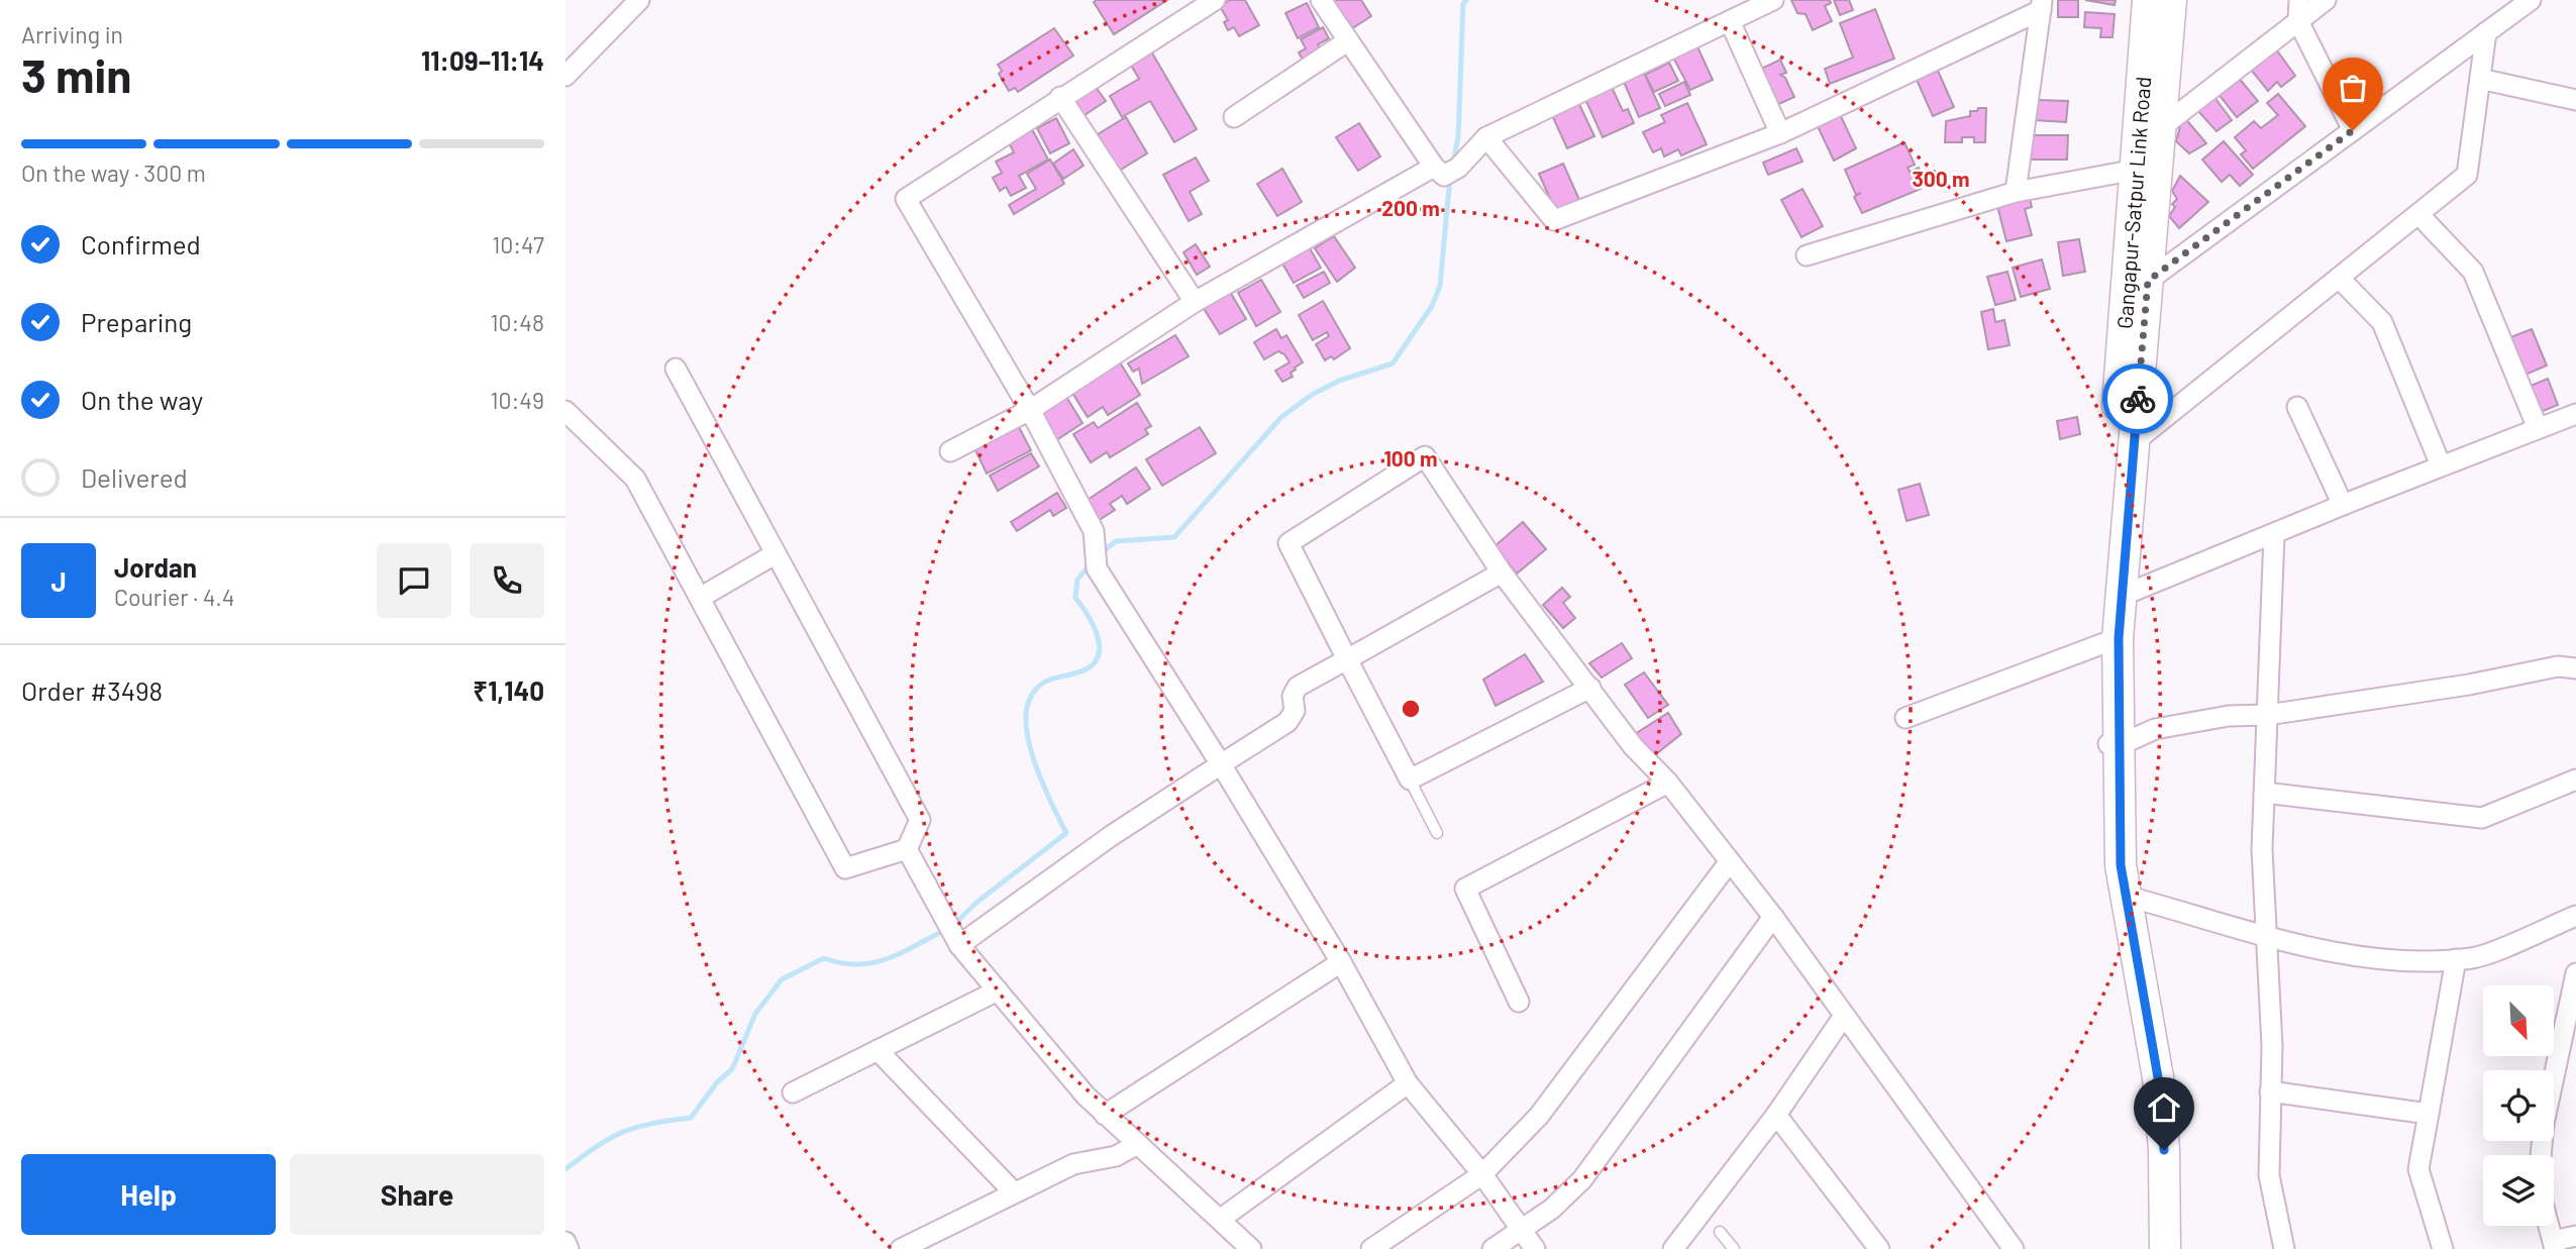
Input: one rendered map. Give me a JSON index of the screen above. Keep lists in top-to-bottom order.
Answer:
{
  "streets": {
    "main road": ["Gangapur-Satpur Link Road"]
  },
  "north": "bottom right",
  "page": {
    "heading": ["3 min", "Arriving in", "11:09–11:14"],
    "panel": [
      "Jordan",
      "Courier · 4.4",
      "Order #3498",
      "₹1,140"
    ],
    "bar": "On the way · 300 m",
    "list": [
      ["Confirmed", "10:47"],
      ["Preparing", "10:48"],
      ["On the way", "10:49"],
      "Delivered"
    ],
    "round": "J",
    "buttons": ["Help", "Share"]
  },
  "rings": ["300 m", "200 m", "100 m"]
}
